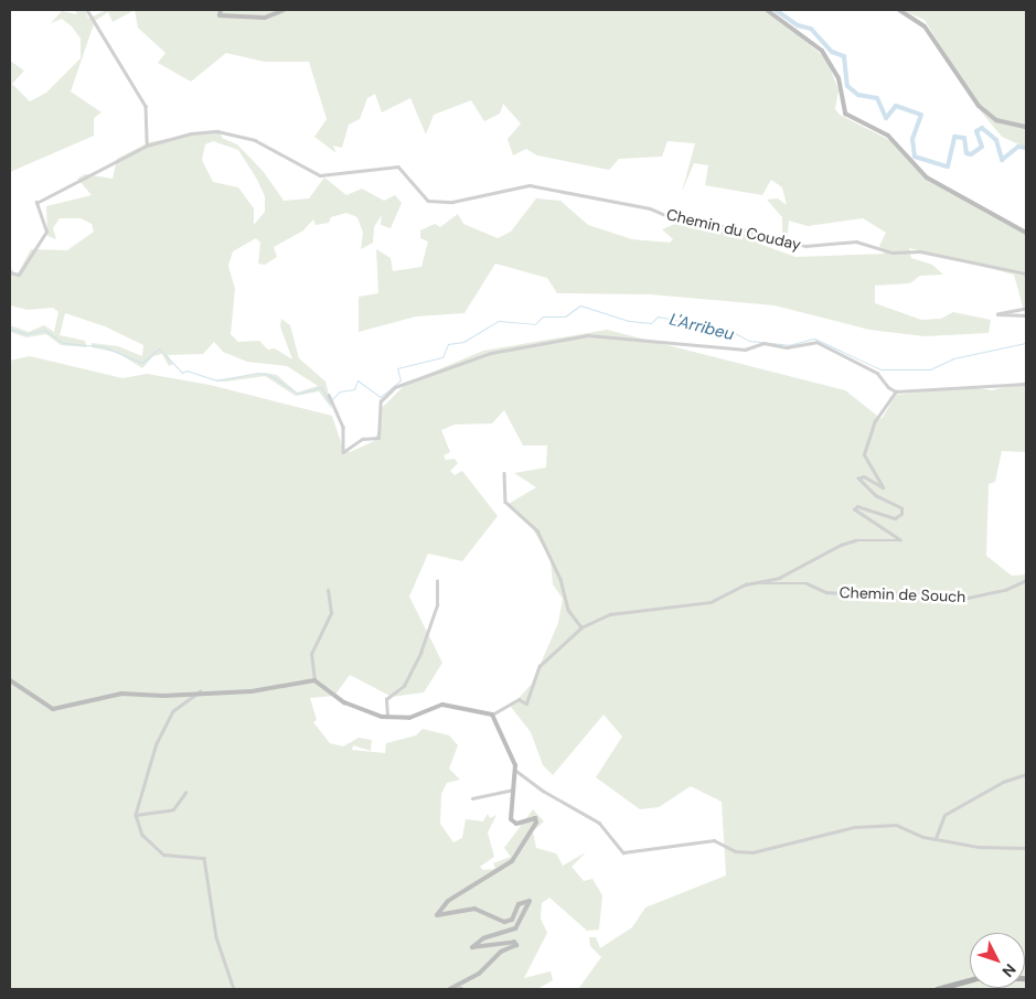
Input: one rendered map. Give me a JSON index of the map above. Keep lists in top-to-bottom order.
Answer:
{
  "streets": {
    "street": ["Chemin du Couday", "Chemin de Souch"]
  },
  "water": ["L'Arribeu"],
  "north": "bottom right"
}
